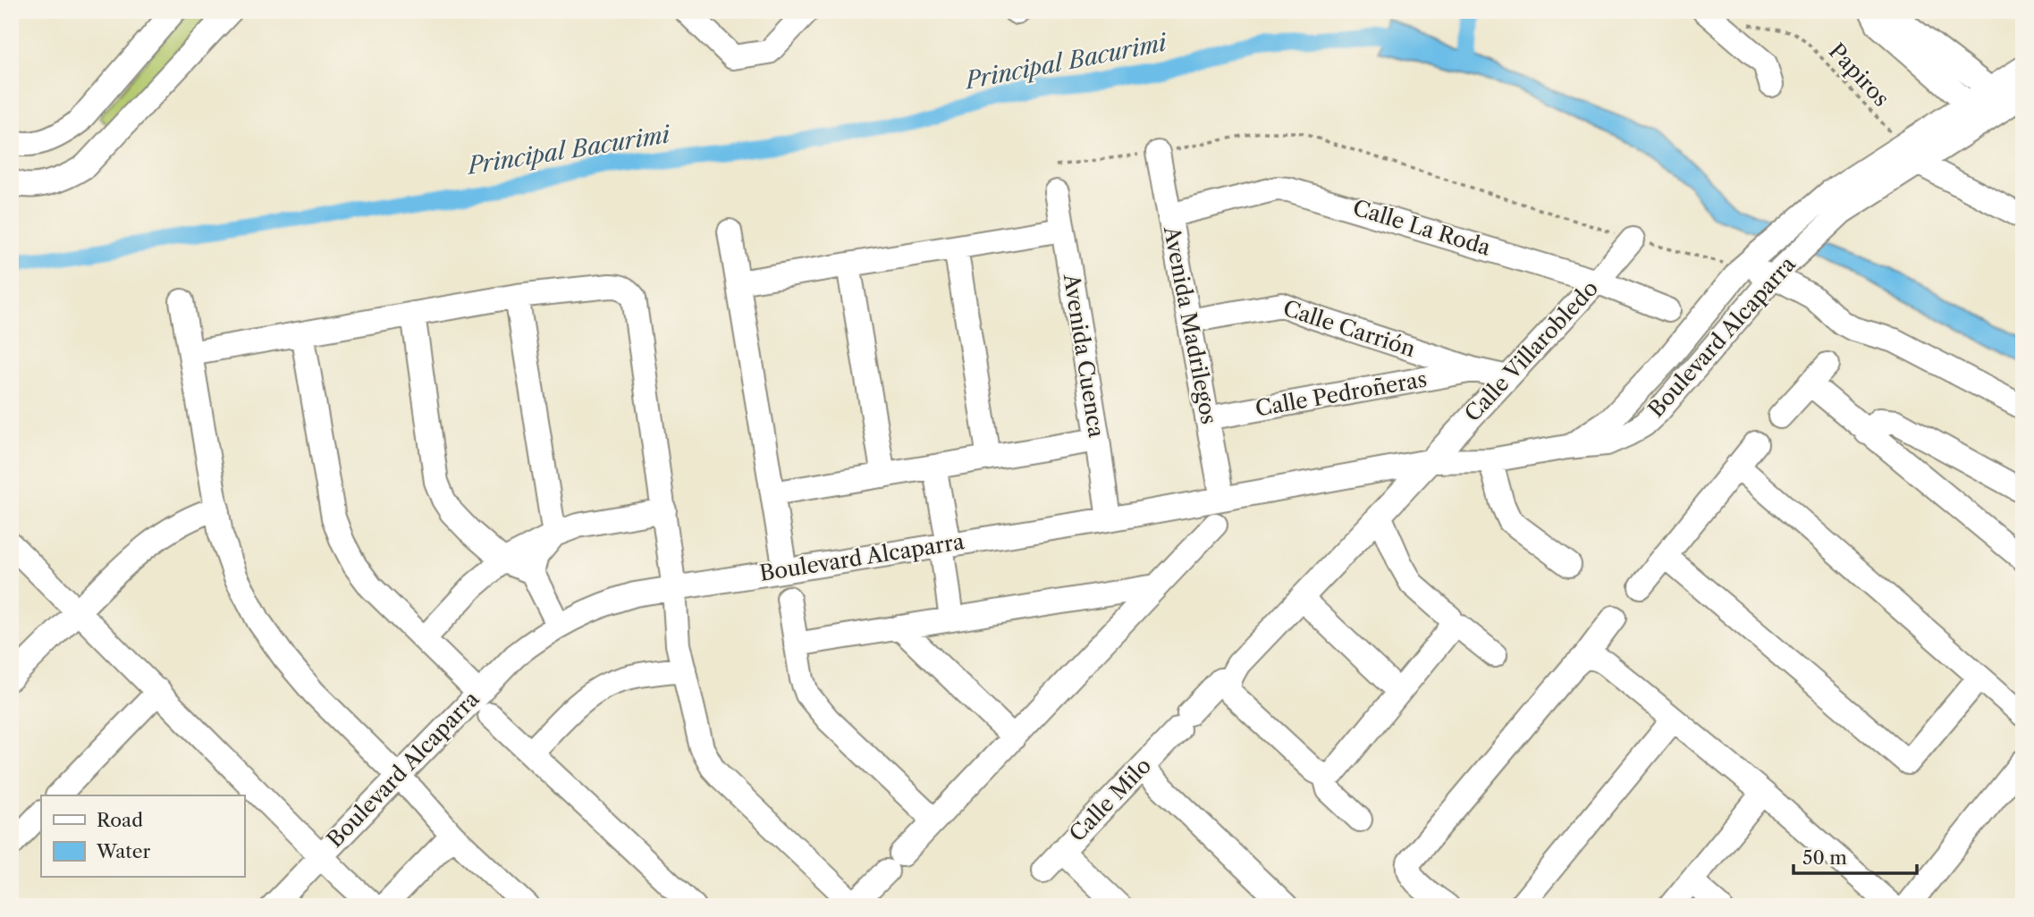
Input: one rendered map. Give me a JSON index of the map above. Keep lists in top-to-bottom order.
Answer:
{
  "streets": {
    "street": [
      "Calle La Roda",
      "Avenida Madrilegos",
      "Calle Carrión",
      "Boulevard Alcaparra",
      "Calle Villarobledo",
      "Avenida Cuenca",
      "Calle Pedroñeras",
      "Calle Milo"
    ],
    "path": ["Papiros"]
  },
  "crossings": [
    ["Papiros", "Boulevard Alcaparra"],
    ["Calle La Roda", "Avenida Madrilegos"],
    ["Calle La Roda", "Calle Villarobledo"],
    ["Avenida Madrilegos", "Calle Carrión"],
    ["Avenida Madrilegos", "Boulevard Alcaparra"],
    ["Avenida Madrilegos", "Calle Pedroñeras"],
    ["Calle Carrión", "Calle Villarobledo"],
    ["Calle Carrión", "Calle Pedroñeras"],
    ["Boulevard Alcaparra", "Calle Villarobledo"],
    ["Boulevard Alcaparra", "Avenida Cuenca"],
    ["Calle Villarobledo", "Calle Milo"]
  ],
  "water": ["Principal Bacurimi"],
  "legend": ["Road", "Water"],
  "scale_bar": "50 m"
}
